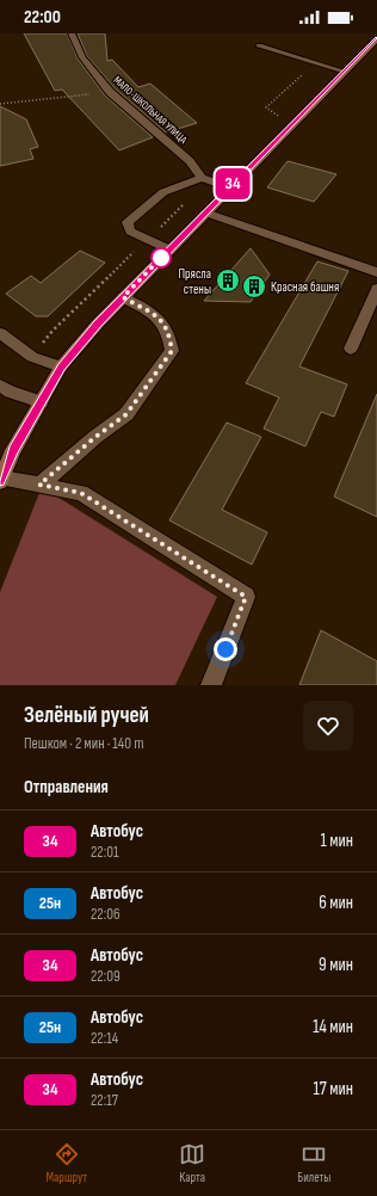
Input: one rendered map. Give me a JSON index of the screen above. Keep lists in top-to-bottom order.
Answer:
{
  "streets": {
    "street": ["МАЛО-ШКОЛЬНАЯ УЛИЦА"]
  },
  "places": {
    "building": ["Прясла стены", "Красная башня"]
  },
  "lines": ["bus line 34"],
  "page": {
    "status": "22:00",
    "on_map": "34",
    "heading": [
      ["Зелёный ручей", "Пешком · 2 мин · 140 m"],
      "Отправления"
    ],
    "list": [
      {
        "mark": "34",
        "name": "Автобус",
        "note": "22:01",
        "value": "1 мин"
      },
      {
        "mark": "25н",
        "name": "Автобус",
        "note": "22:06",
        "value": "6 мин"
      },
      {
        "mark": "34",
        "name": "Автобус",
        "note": "22:09",
        "value": "9 мин"
      },
      {
        "mark": "25н",
        "name": "Автобус",
        "note": "22:14",
        "value": "14 мин"
      },
      {
        "mark": "34",
        "name": "Автобус",
        "note": "22:17",
        "value": "17 мин"
      }
    ],
    "tabs": ["Маршрут", "Карта", "Билеты"]
  }
}
